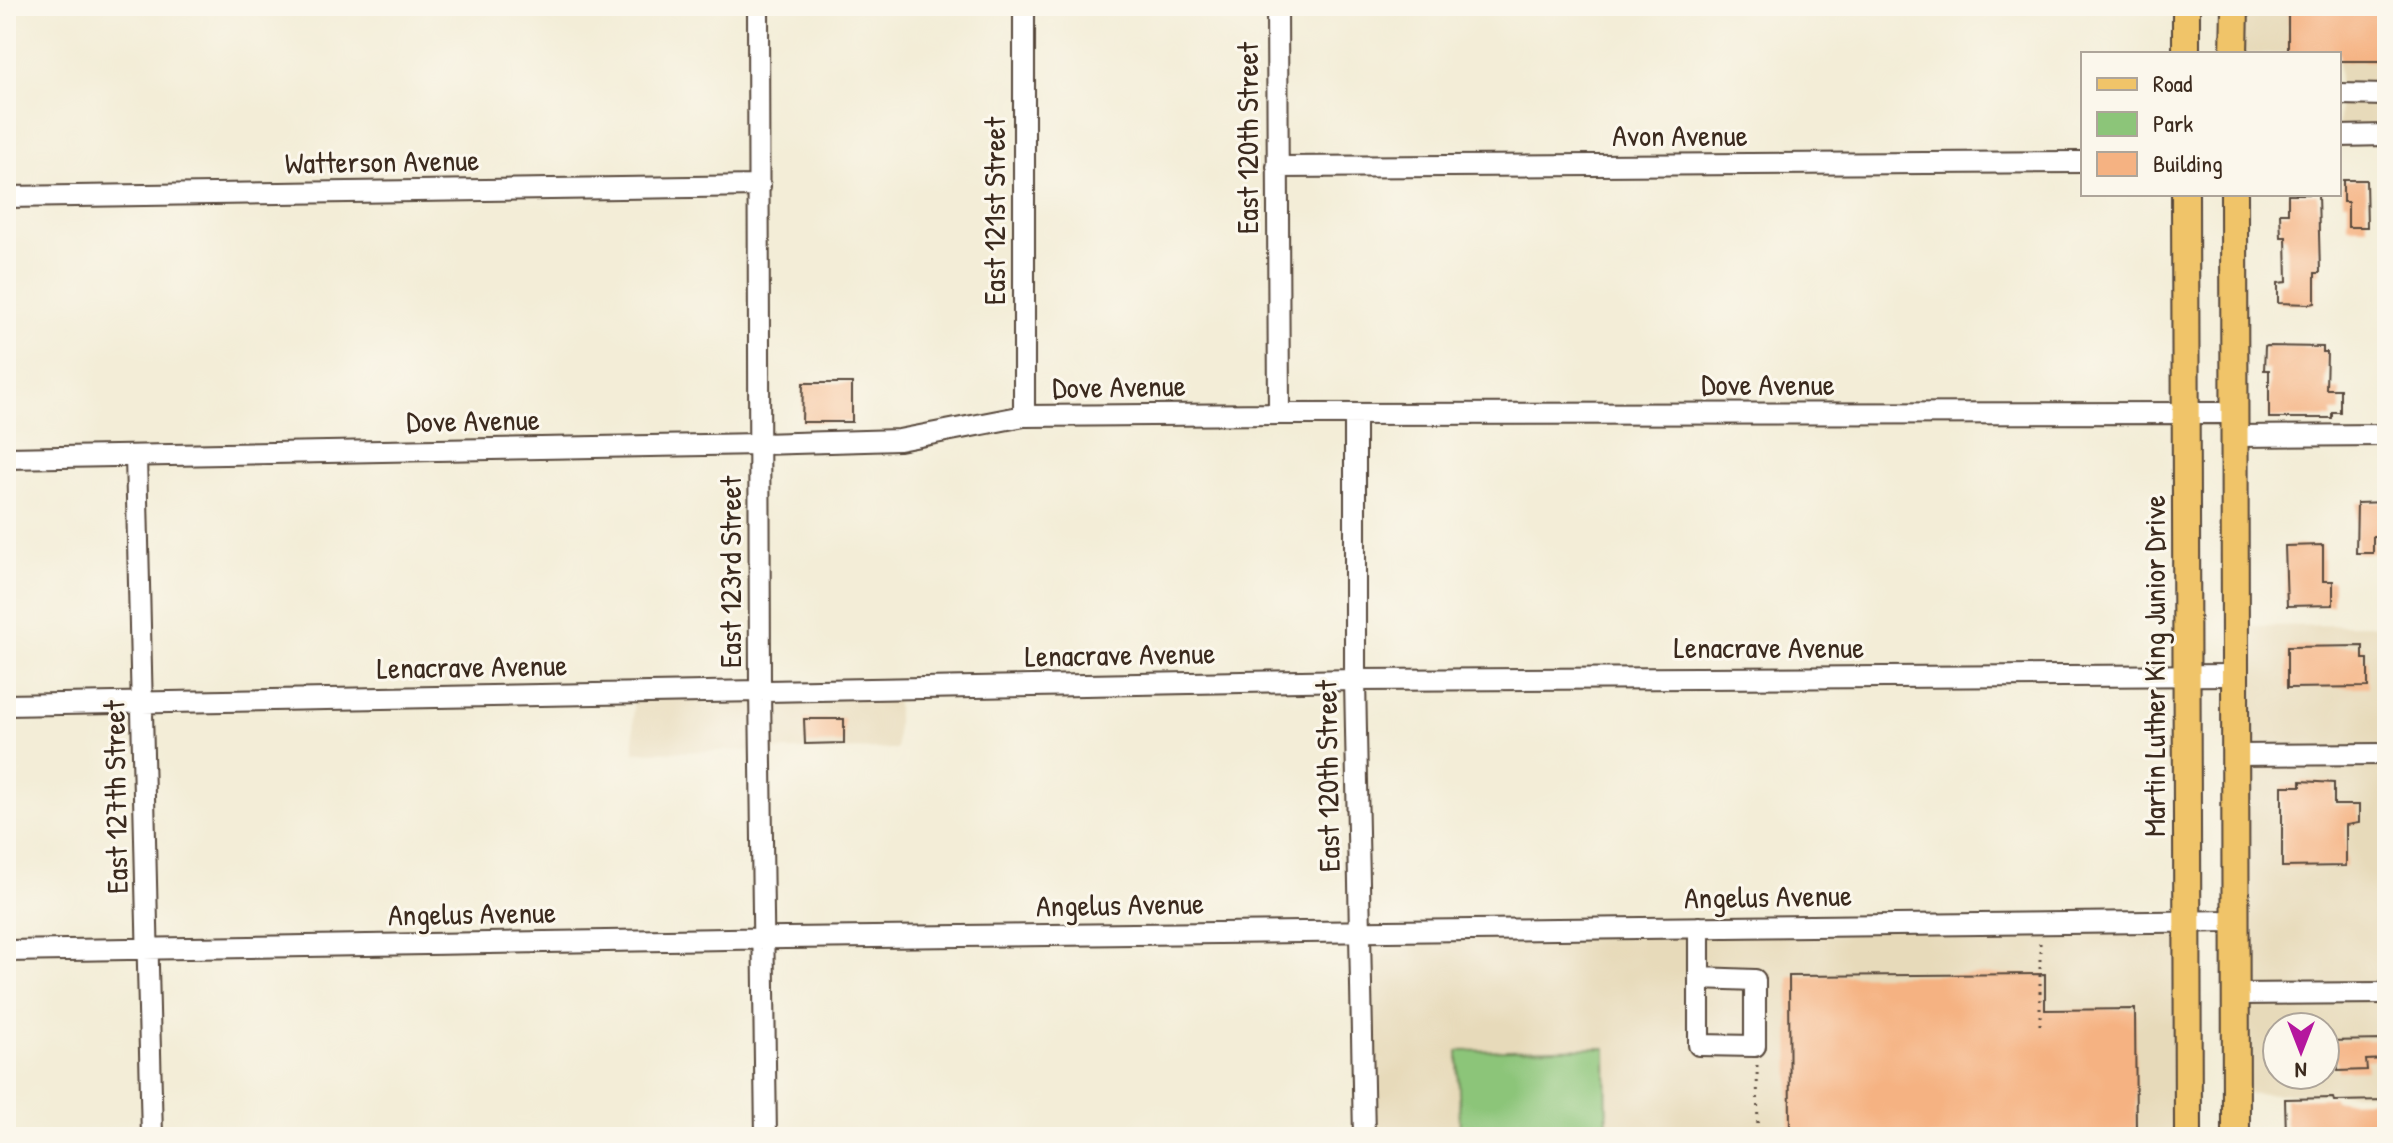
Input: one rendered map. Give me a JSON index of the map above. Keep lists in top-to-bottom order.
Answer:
{
  "streets": {
    "main road": ["Martin Luther King Junior Drive"],
    "street": [
      "Avon Avenue",
      "East 120th Street",
      "Watterson Avenue",
      "East 121st Street",
      "Dove Avenue",
      "East 123rd Street",
      "Lenacrave Avenue",
      "East 127th Street",
      "Angelus Avenue"
    ]
  },
  "crossings": [
    ["Avon Avenue", "East 120th Street"],
    ["East 120th Street", "Dove Avenue"],
    ["East 120th Street", "Lenacrave Avenue"],
    ["East 120th Street", "Angelus Avenue"],
    ["Watterson Avenue", "East 123rd Street"],
    ["East 121st Street", "Dove Avenue"],
    ["Dove Avenue", "East 123rd Street"],
    ["Dove Avenue", "Martin Luther King Junior Drive"],
    ["Dove Avenue", "East 127th Street"],
    ["East 123rd Street", "Lenacrave Avenue"],
    ["East 123rd Street", "Angelus Avenue"],
    ["Lenacrave Avenue", "Martin Luther King Junior Drive"],
    ["Lenacrave Avenue", "East 127th Street"],
    ["Martin Luther King Junior Drive", "Angelus Avenue"],
    ["East 127th Street", "Angelus Avenue"]
  ],
  "legend": ["Road", "Park", "Building"],
  "north": "bottom"
}
